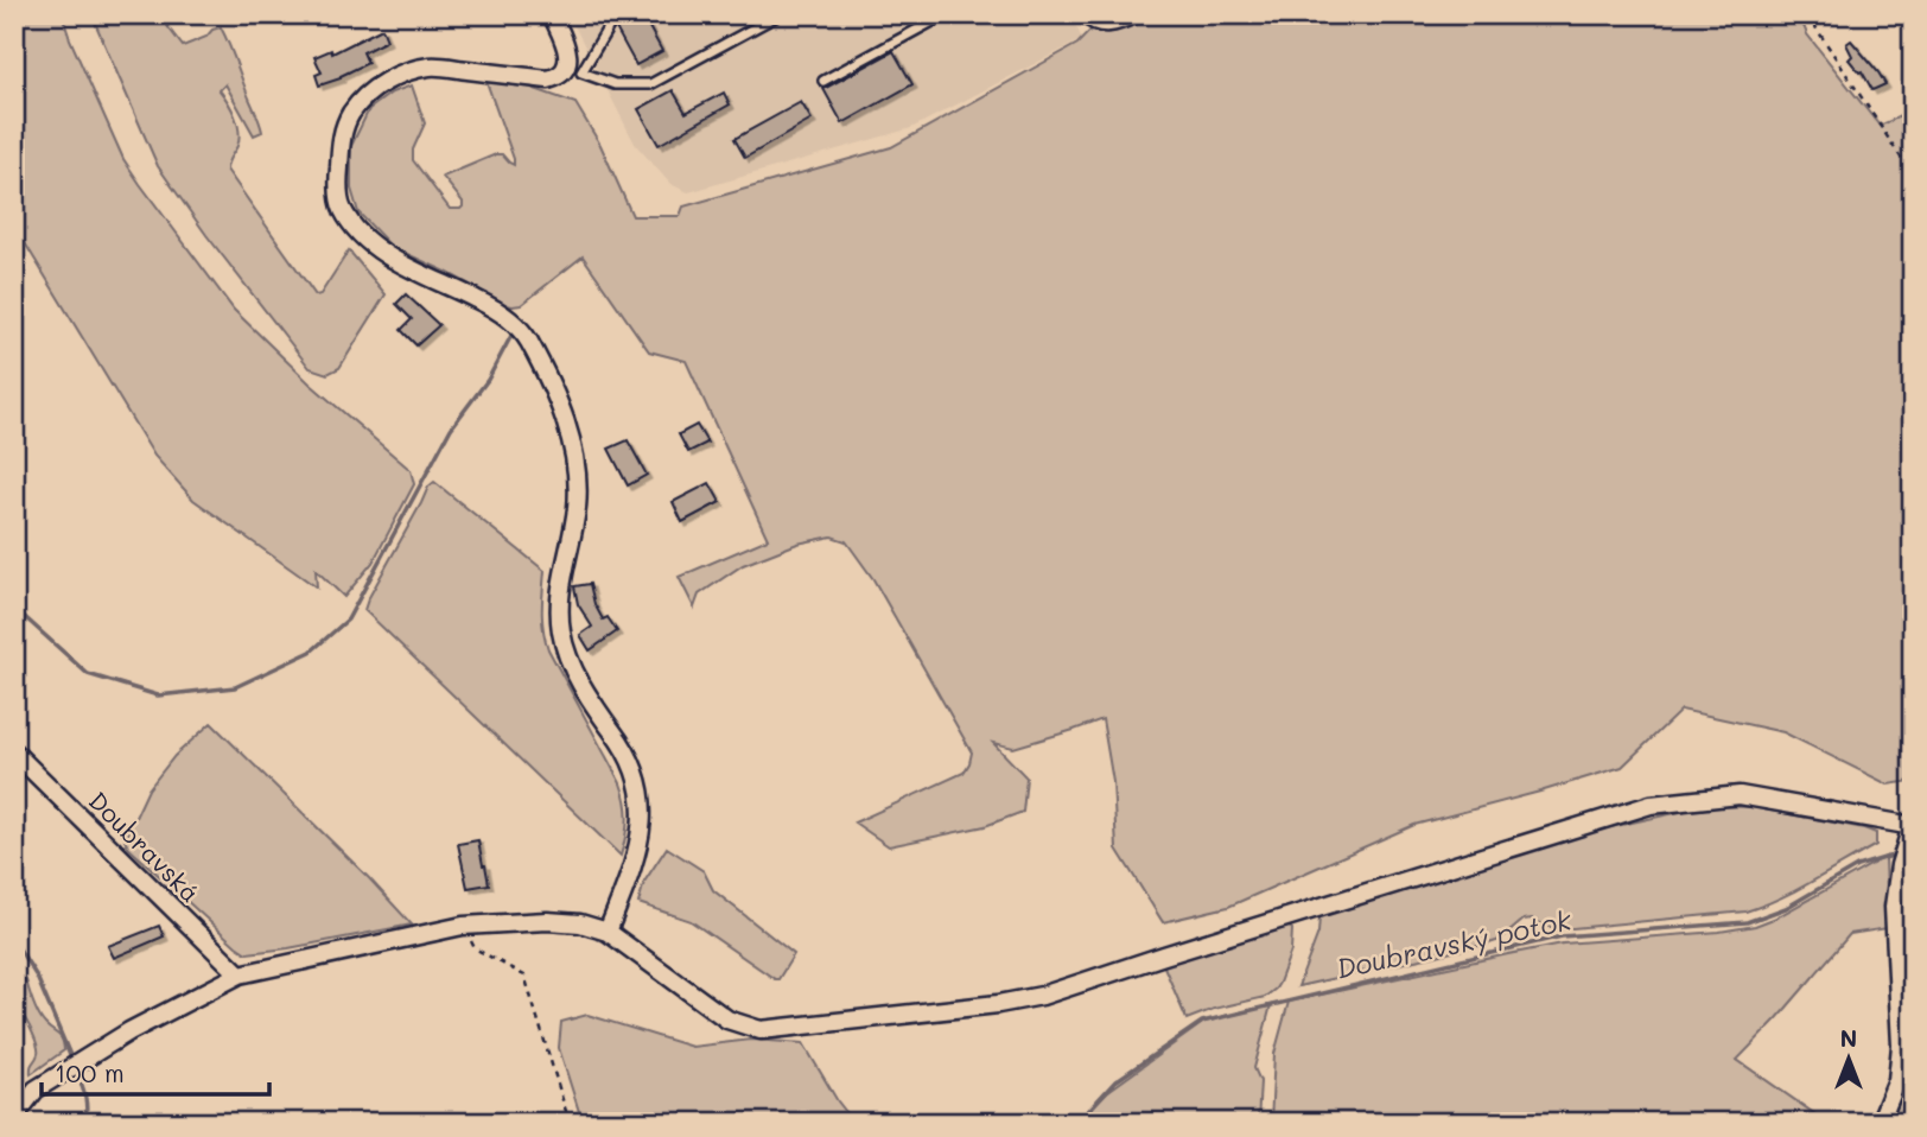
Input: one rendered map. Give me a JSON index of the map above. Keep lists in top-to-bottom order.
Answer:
{
  "streets": {
    "street": ["Doubravská"]
  },
  "water": ["Doubravský potok"],
  "scale_bar": "100 m",
  "north": "top"
}
